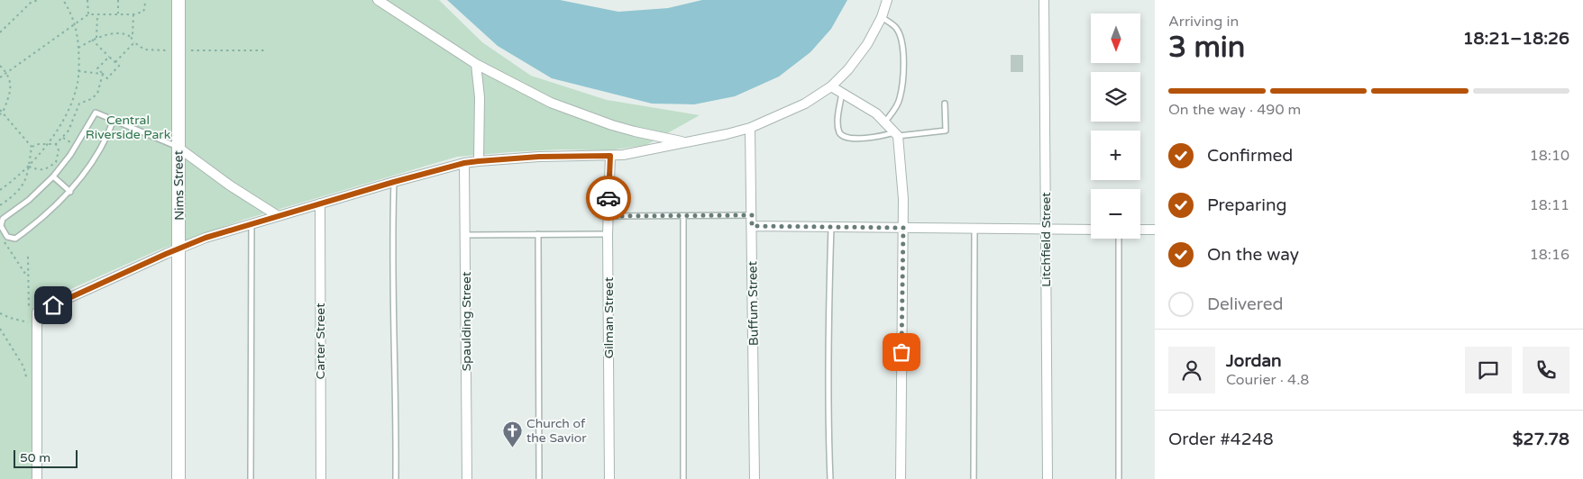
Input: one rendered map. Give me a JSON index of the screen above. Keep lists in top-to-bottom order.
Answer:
{
  "streets": {
    "street": [
      "Nims Street",
      "Litchfield Street",
      "Buffum Street",
      "Gilman Street",
      "Spaulding Street",
      "Carter Street"
    ]
  },
  "parks": ["Central Riverside Park"],
  "places": {
    "church": ["Church of the Savior"]
  },
  "scale_bar": "50 m",
  "north": "bottom",
  "page": {
    "heading": ["3 min", "Arriving in", "18:21–18:26"],
    "panel": [
      "Jordan",
      "Courier · 4.8",
      "Order #4248",
      "$27.78"
    ],
    "map_buttons": ["+", "−"],
    "bar": "On the way · 490 m",
    "list": [
      ["Confirmed", "18:10"],
      ["Preparing", "18:11"],
      ["On the way", "18:16"],
      "Delivered"
    ],
    "scale": "50 m"
  }
}
